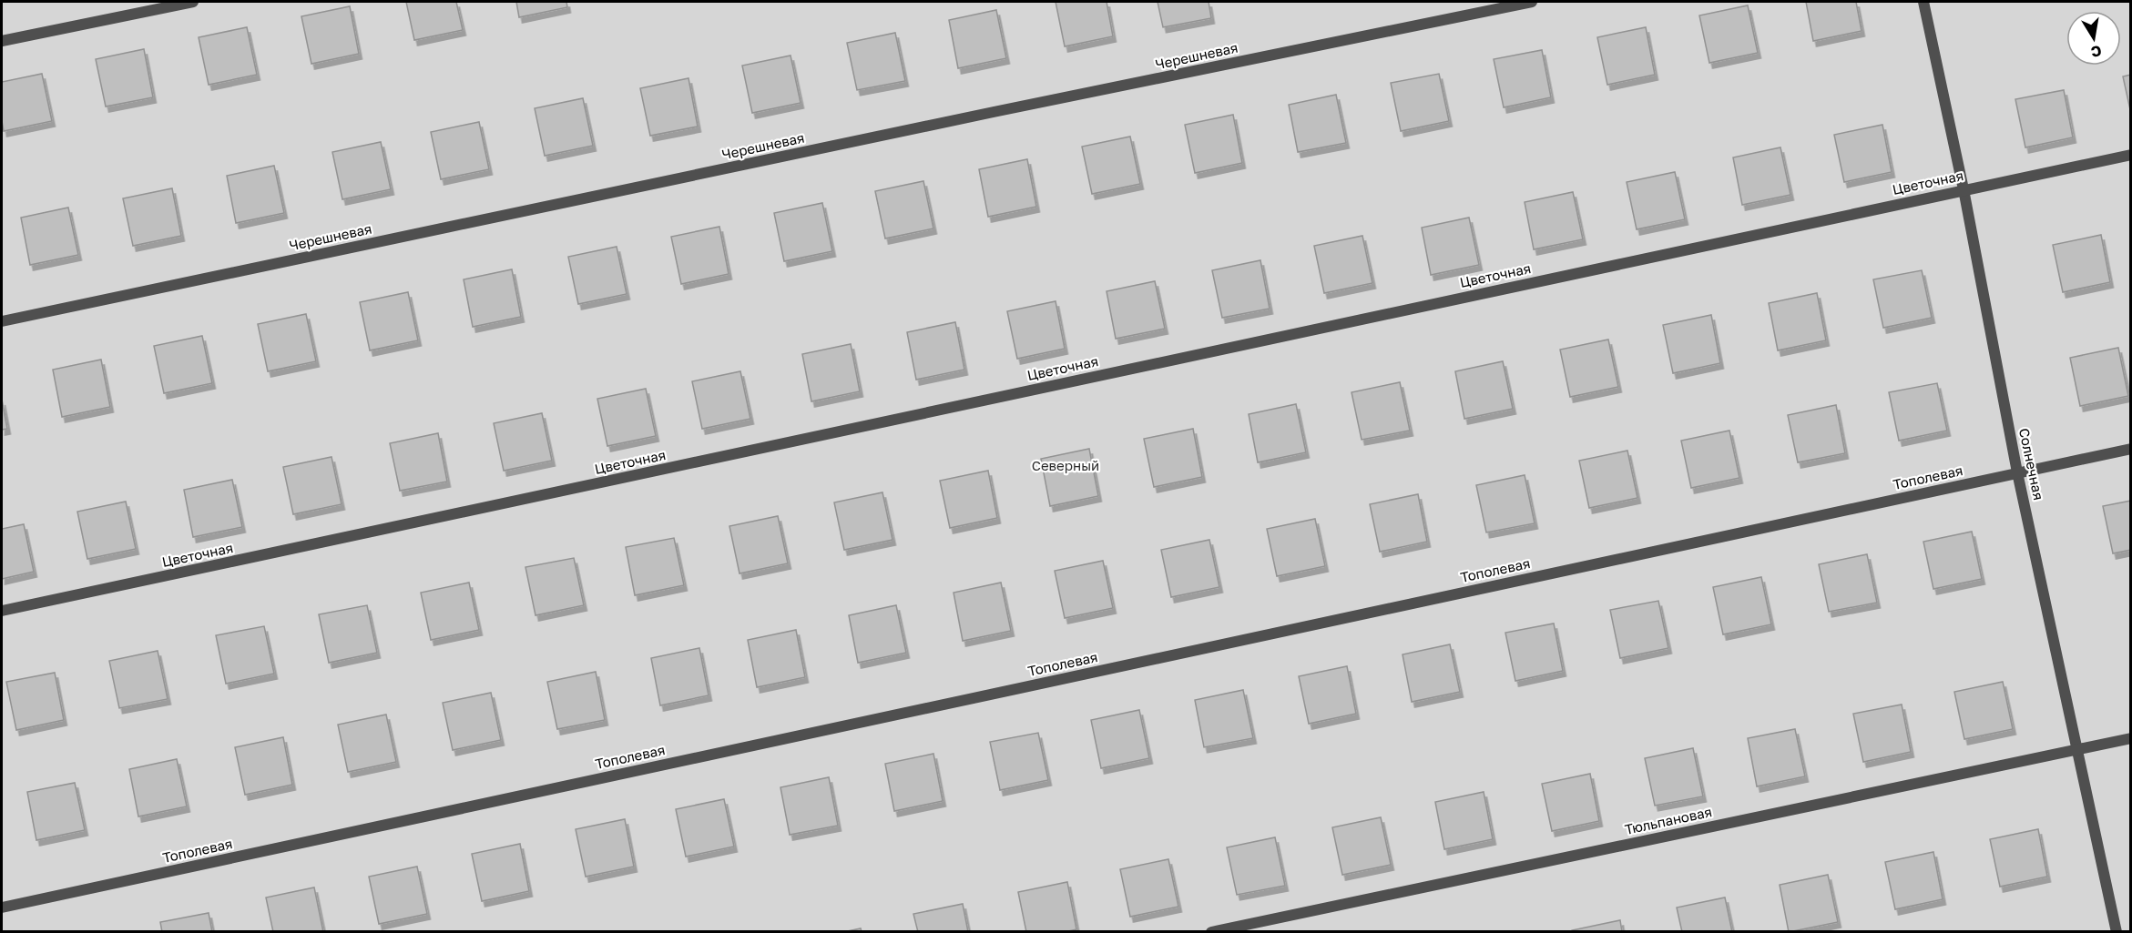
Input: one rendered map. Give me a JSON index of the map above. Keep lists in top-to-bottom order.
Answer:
{
  "streets": {
    "street": [
      "Черешневая",
      "Цветочная",
      "Солнечная",
      "Тополевая",
      "Тюльпановая"
    ]
  },
  "crossings": [
    ["Цветочная", "Солнечная"],
    ["Солнечная", "Тополевая"],
    ["Солнечная", "Тюльпановая"]
  ],
  "parks": ["Северный"],
  "north": "bottom"
}
